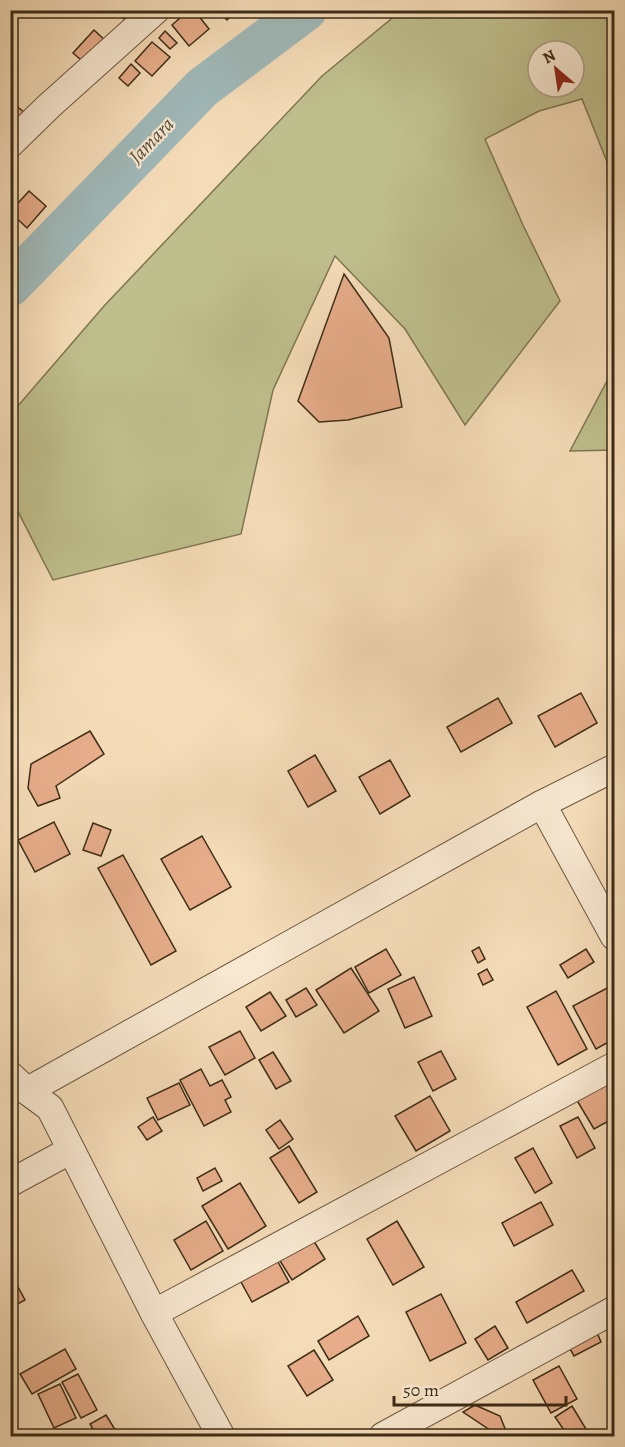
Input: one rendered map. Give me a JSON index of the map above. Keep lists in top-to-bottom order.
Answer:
{
  "water": ["Jamara"],
  "scale_bar": "50 m",
  "north": "top left"
}
